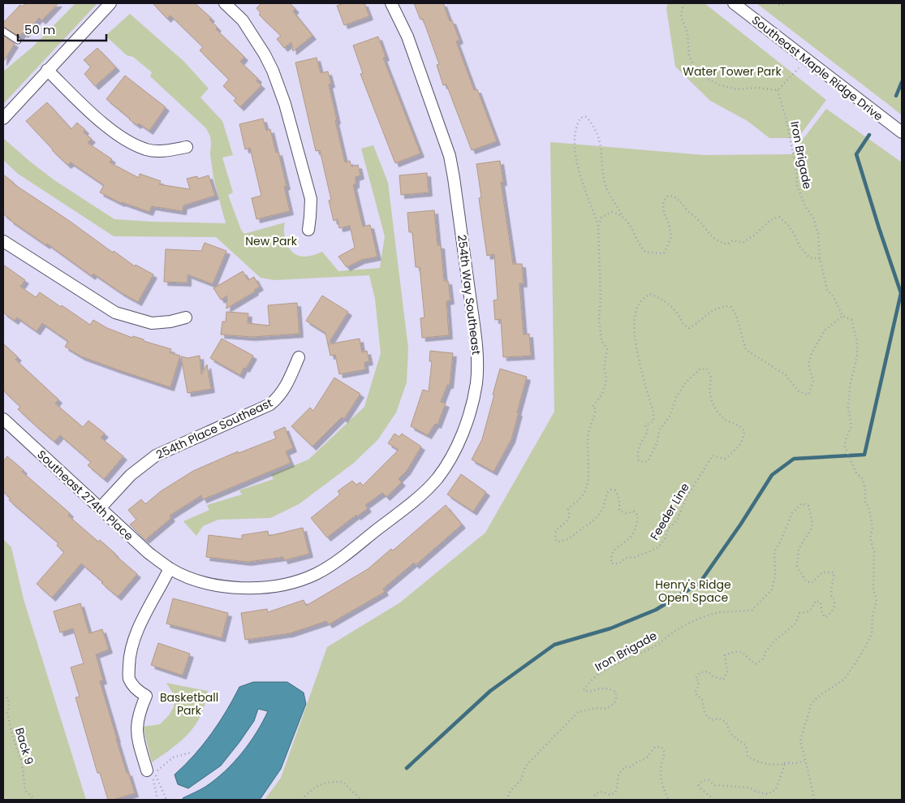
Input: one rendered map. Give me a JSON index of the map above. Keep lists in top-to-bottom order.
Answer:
{
  "streets": {
    "street": [
      "Southeast Maple Ridge Drive",
      "254th Way Southeast",
      "254th Place Southeast",
      "Southeast 274th Place"
    ],
    "path": ["Iron Brigade", "Feeder Line", "Back 9"]
  },
  "crossings": [
    ["Iron Brigade", "Feeder Line"],
    ["254th Way Southeast", "Southeast 274th Place"],
    ["254th Place Southeast", "Southeast 274th Place"]
  ],
  "parks": [
    "Water Tower Park",
    "New Park",
    "Henry's Ridge Open Space",
    "Basketball Park"
  ],
  "scale_bar": "50 m"
}
